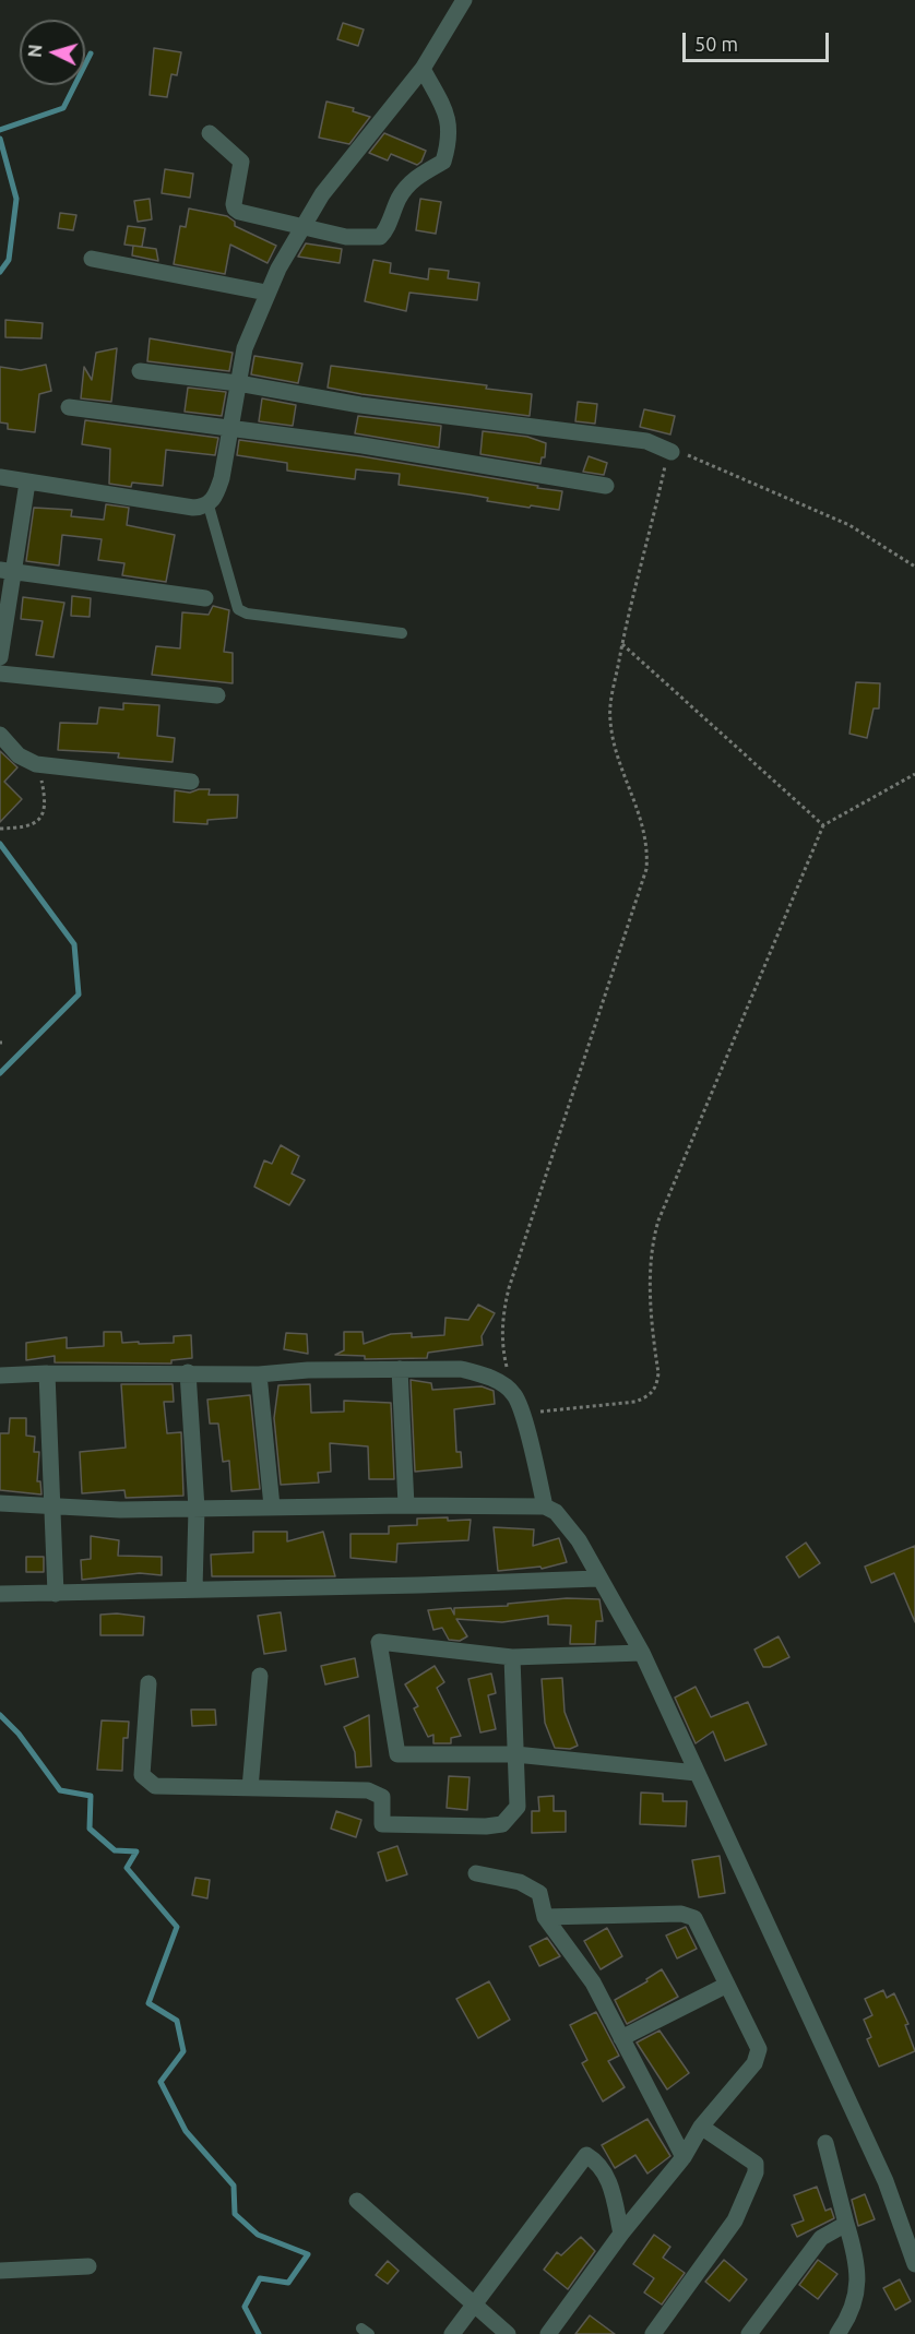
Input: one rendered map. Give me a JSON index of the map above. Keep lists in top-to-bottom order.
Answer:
{
  "scale_bar": "50 m",
  "north": "left"
}
